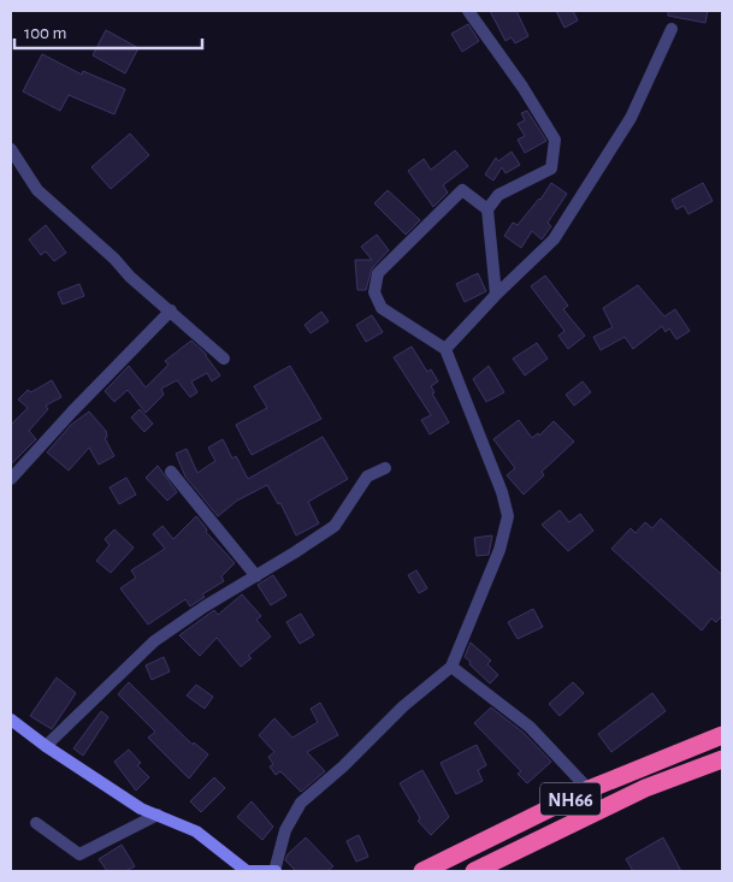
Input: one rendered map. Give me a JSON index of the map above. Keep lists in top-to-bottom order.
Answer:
{
  "streets": {
    "highway": ["NH66"]
  },
  "scale_bar": "100 m"
}
